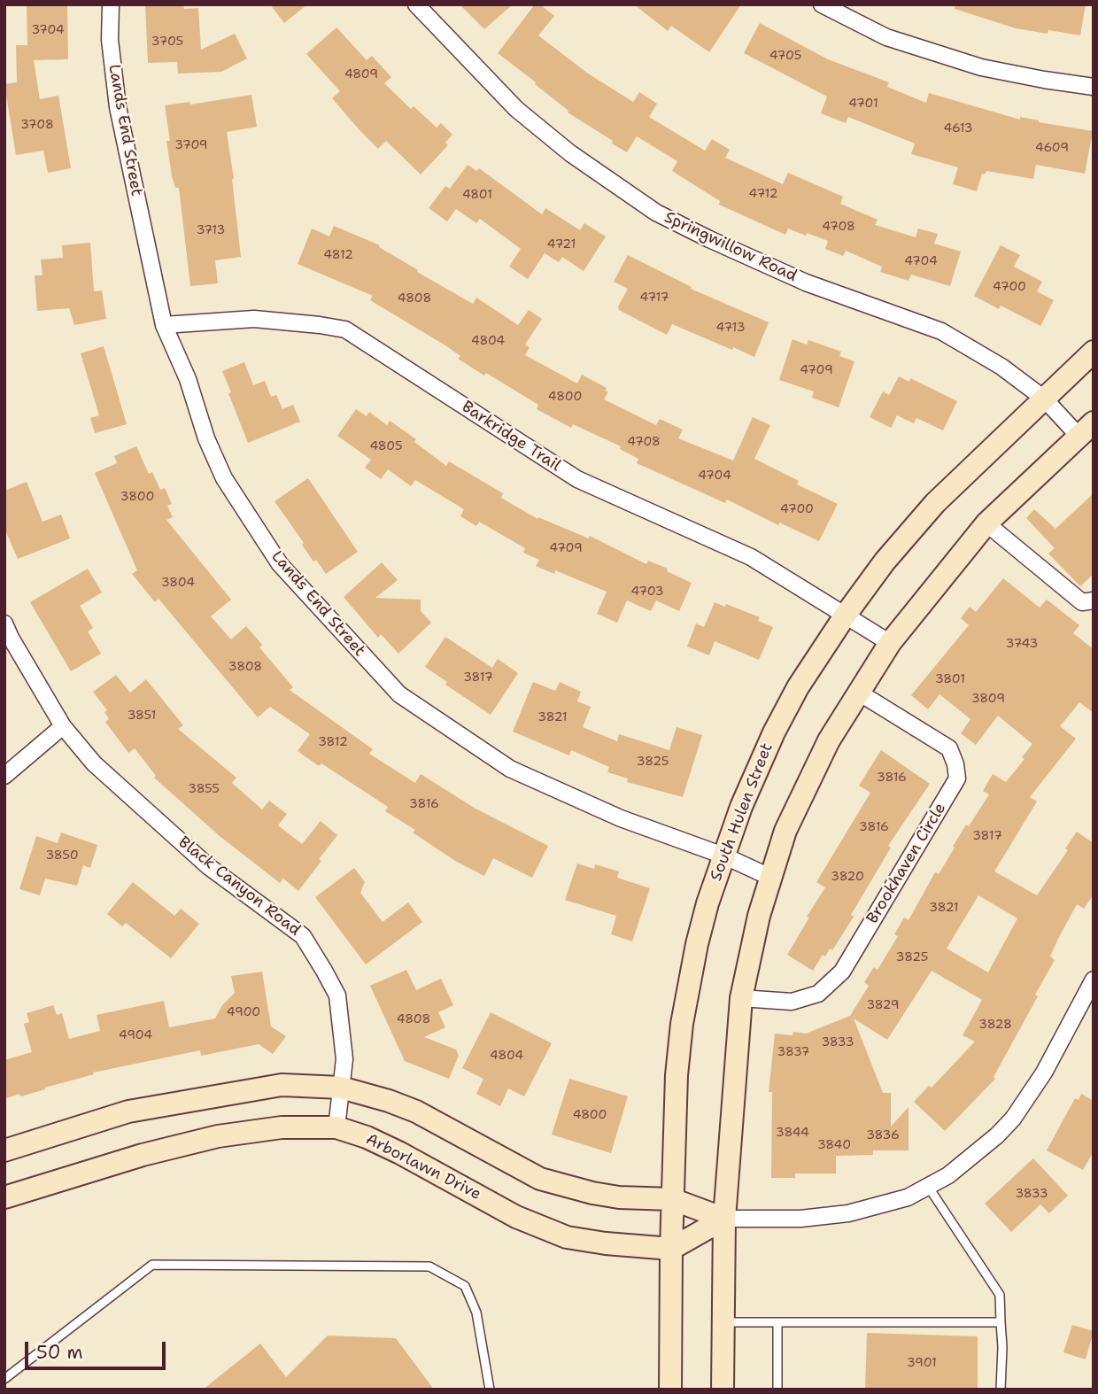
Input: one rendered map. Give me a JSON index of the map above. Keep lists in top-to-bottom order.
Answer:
{
  "streets": {
    "main road": ["South Hulen Street", "Arborlawn Drive"],
    "street": [
      "Lands End Street",
      "Springwillow Road",
      "Barkridge Trail",
      "Brookhaven Circle",
      "Black Canyon Road"
    ]
  },
  "crossings": [
    ["Lands End Street", "Barkridge Trail"],
    ["Lands End Street", "South Hulen Street"],
    ["Springwillow Road", "South Hulen Street"],
    ["Barkridge Trail", "South Hulen Street"],
    ["South Hulen Street", "Arborlawn Drive"],
    ["Black Canyon Road", "Arborlawn Drive"]
  ],
  "house_numbers": [
    "3704",
    "3705",
    "4705",
    "4809",
    "4701",
    "3708",
    "4613",
    "3709",
    "4609",
    "4712",
    "4801",
    "4708",
    "3713",
    "4721",
    "4812",
    "4704",
    "4700",
    "4717",
    "4808",
    "4713",
    "4804",
    "4709",
    "4800",
    "4708",
    "4805",
    "4704",
    "3800",
    "4700",
    "4709",
    "3804",
    "4703",
    "3743",
    "3808",
    "3817",
    "3801",
    "3809",
    "3851",
    "3821",
    "3812",
    "3825",
    "3816",
    "3855",
    "3816",
    "3816",
    "3817",
    "3850",
    "3820",
    "3821",
    "3825",
    "3829",
    "4900",
    "4808",
    "3828",
    "4904",
    "3833",
    "3837",
    "4804",
    "4800",
    "3844",
    "3836",
    "3840",
    "3833",
    "3901"
  ],
  "scale_bar": "50 m"
}
